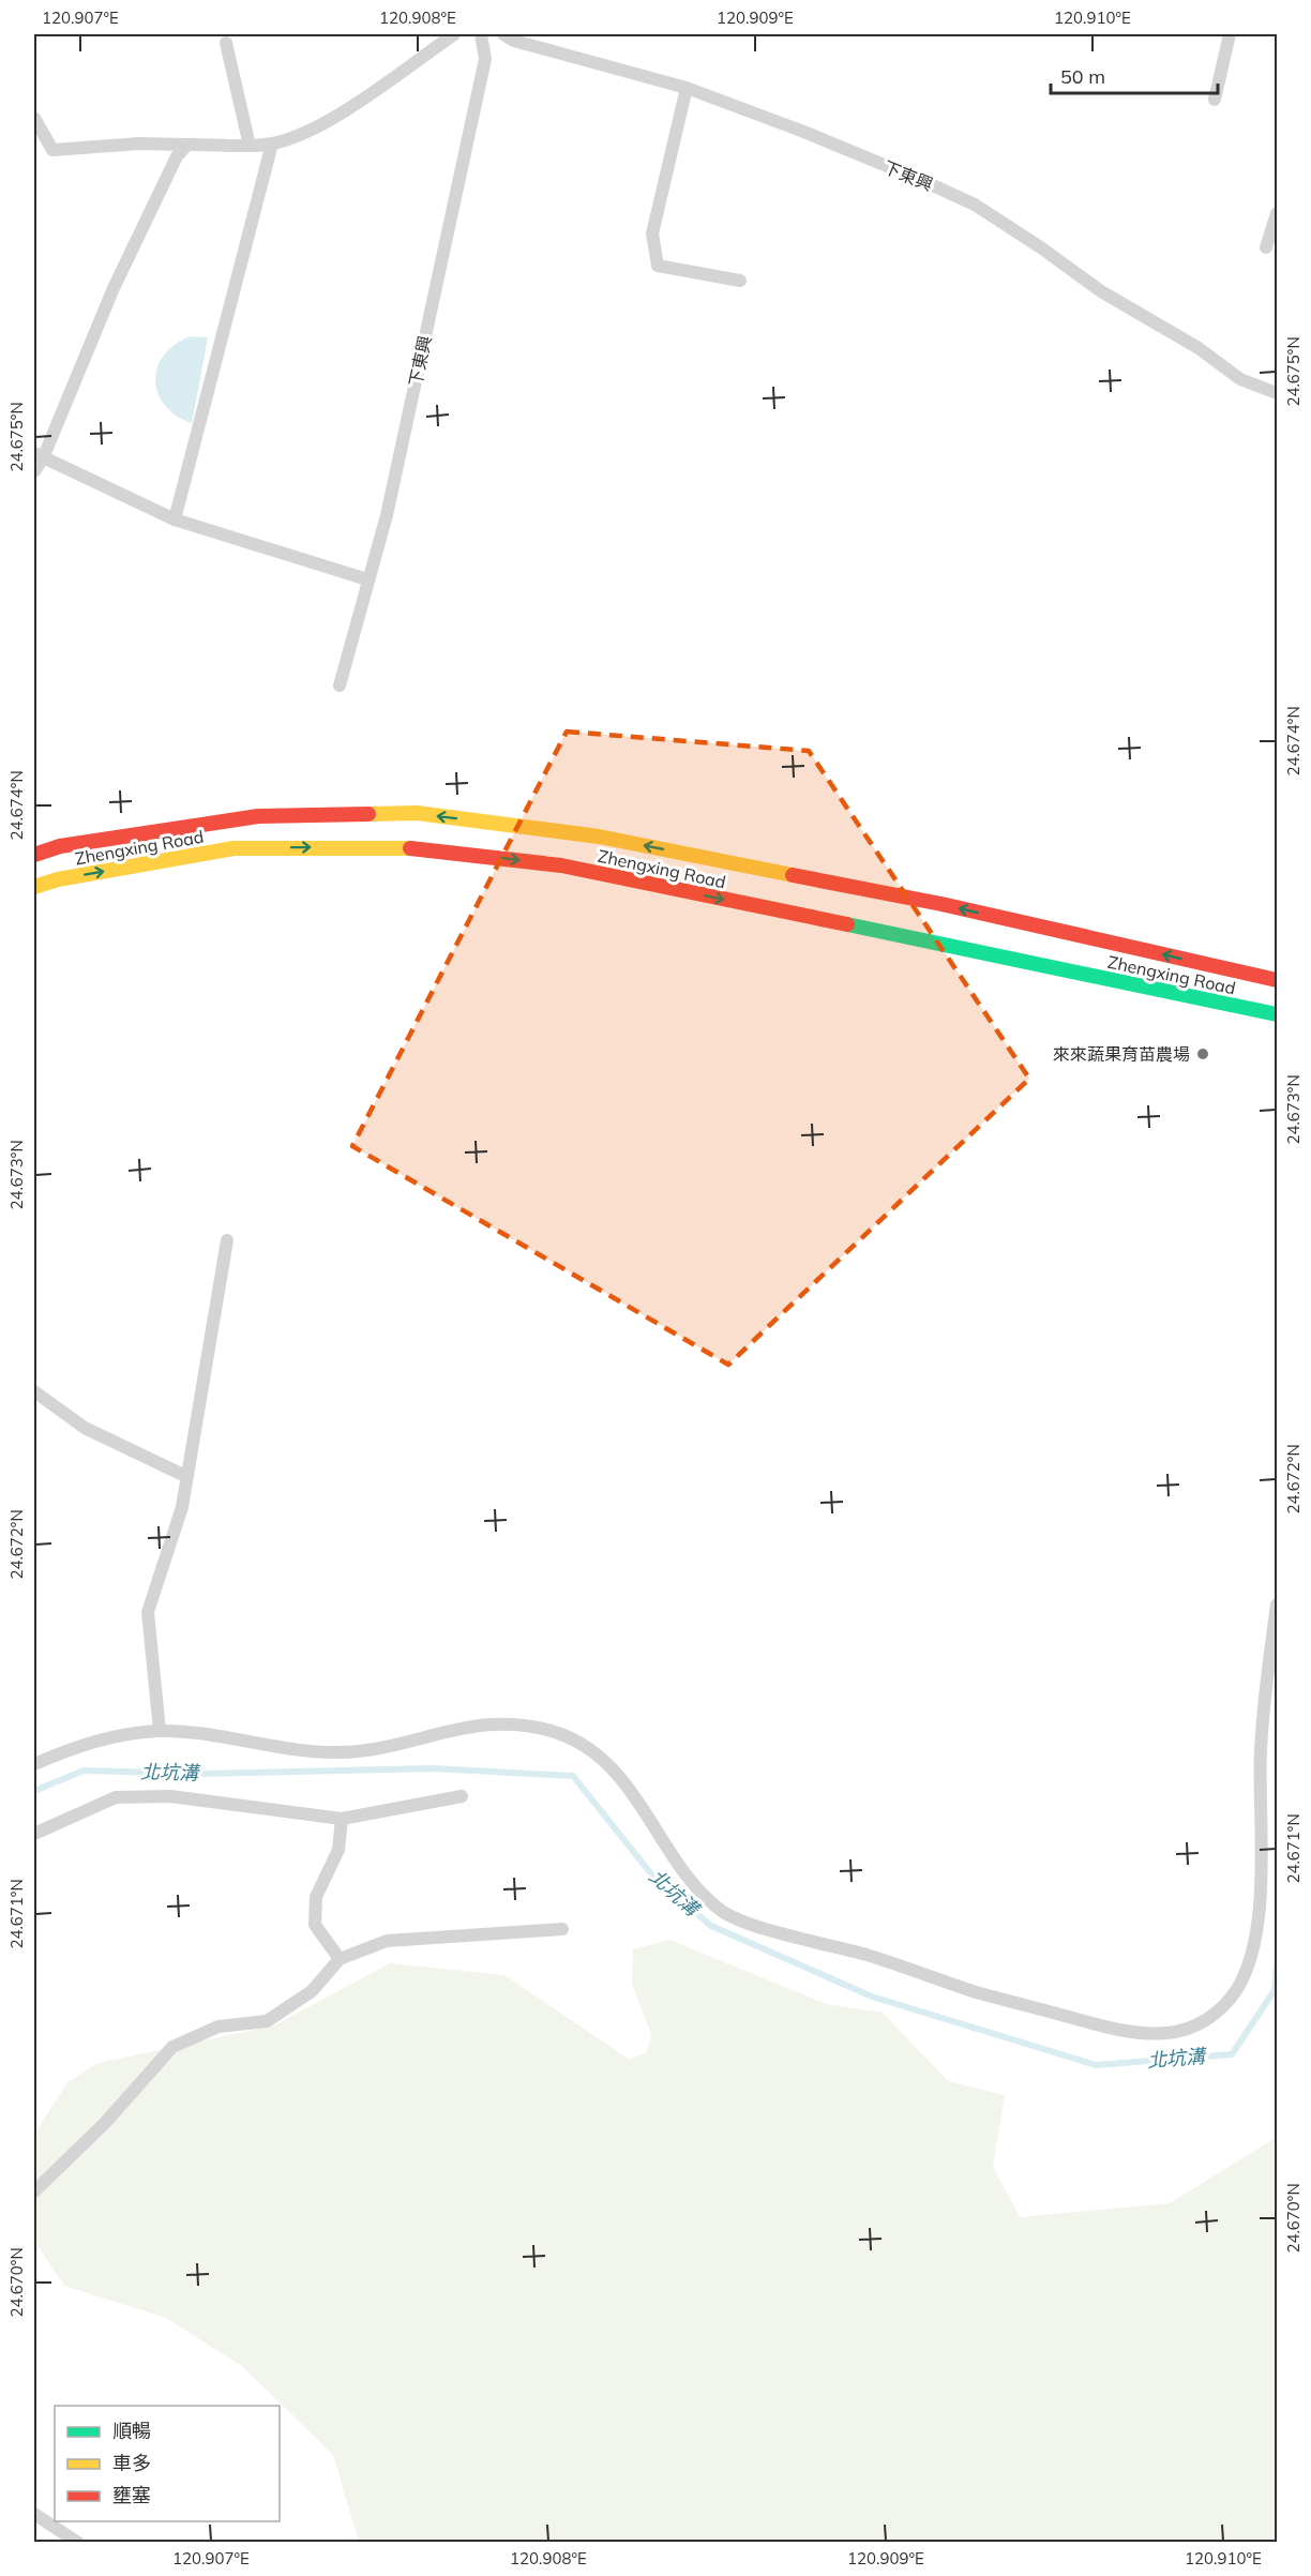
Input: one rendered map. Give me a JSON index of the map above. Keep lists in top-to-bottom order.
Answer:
{
  "streets": {
    "main road": ["Zhengxing Road"],
    "lane": ["下東興"]
  },
  "water": ["北坑溝"],
  "places": ["來來蔬果育苗農場"],
  "legend": ["順暢", "車多", "壅塞"],
  "scale_bar": "50 m",
  "coordinates": [
    "120.907°E",
    "120.908°E",
    "120.909°E",
    "120.910°E",
    "24.675°N",
    "24.674°N",
    "24.673°N",
    "24.672°N",
    "24.671°N",
    "24.670°N"
  ]
}
